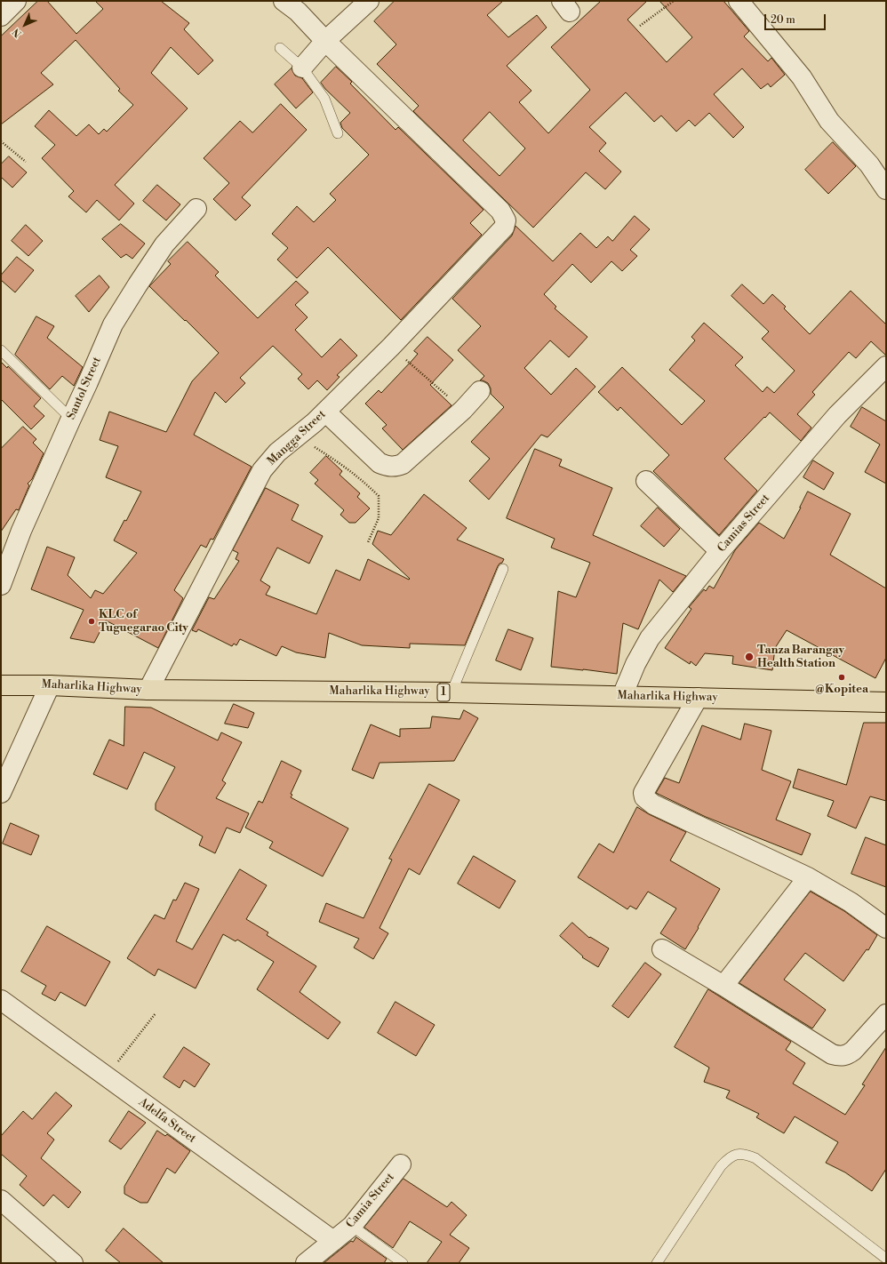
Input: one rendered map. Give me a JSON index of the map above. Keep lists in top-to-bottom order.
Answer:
{
  "streets": {
    "main road": ["Maharlika Highway", "1"],
    "street": [
      "Santol Street",
      "Mangga Street",
      "Camias Street",
      "Adelfa Street",
      "Camia Street"
    ]
  },
  "crossings": [
    ["Mangga Street", "Maharlika Highway"],
    ["Camias Street", "Maharlika Highway"],
    ["Adelfa Street", "Camia Street"]
  ],
  "places": ["KLC of Tuguegarao City", "Tanza Barangay Health Station", "@Kopitea"],
  "scale_bar": "20 m",
  "north": "bottom left"
}
